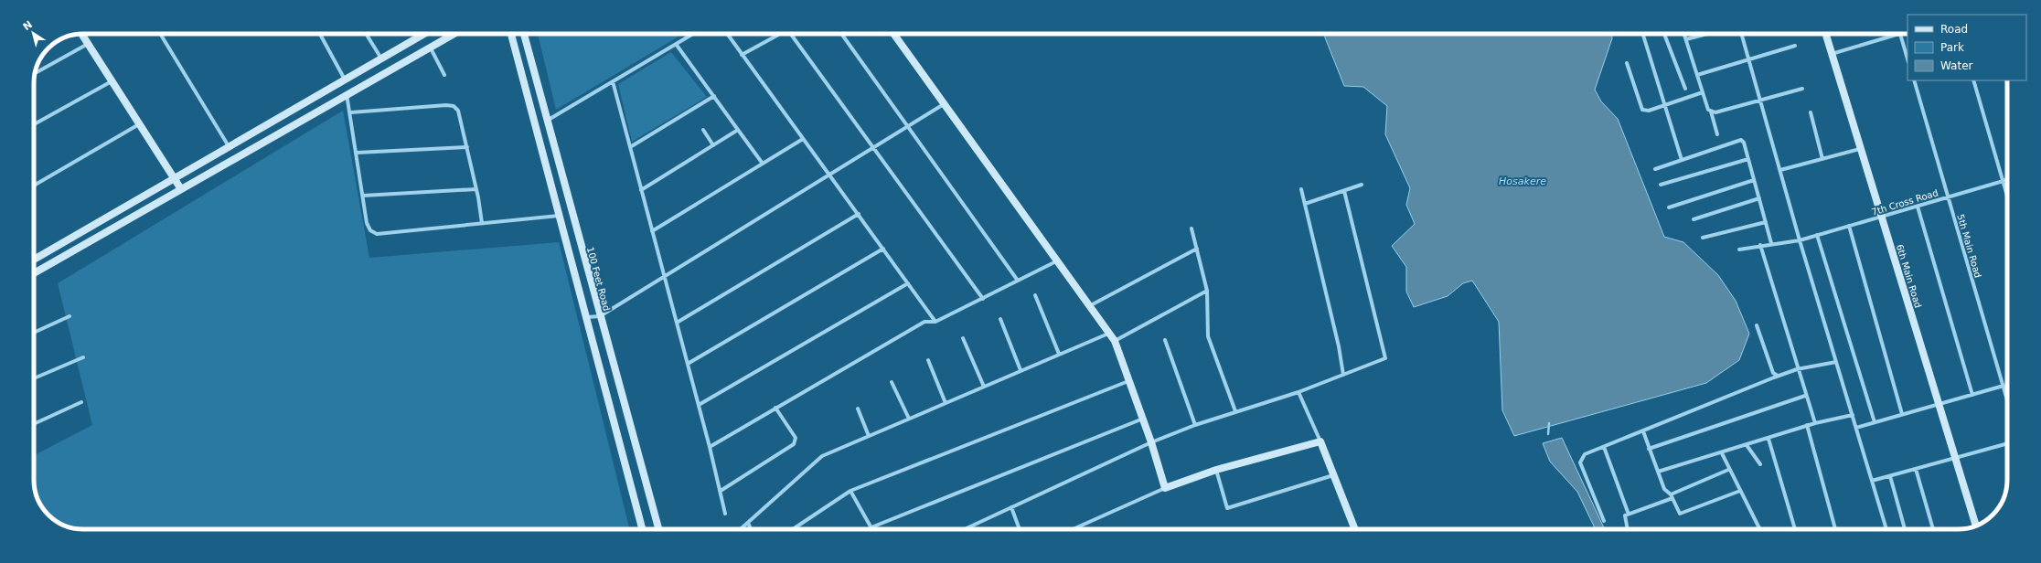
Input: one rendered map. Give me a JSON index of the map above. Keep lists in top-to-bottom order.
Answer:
{
  "streets": {
    "street": [
      "7th Cross Road",
      "5th Main Road",
      "6th Main Road",
      "100 Feet Road"
    ]
  },
  "crossings": [
    ["7th Cross Road", "5th Main Road"],
    ["7th Cross Road", "6th Main Road"]
  ],
  "water": ["Hosakere"],
  "legend": ["Road", "Park", "Water"],
  "north": "top left"
}
